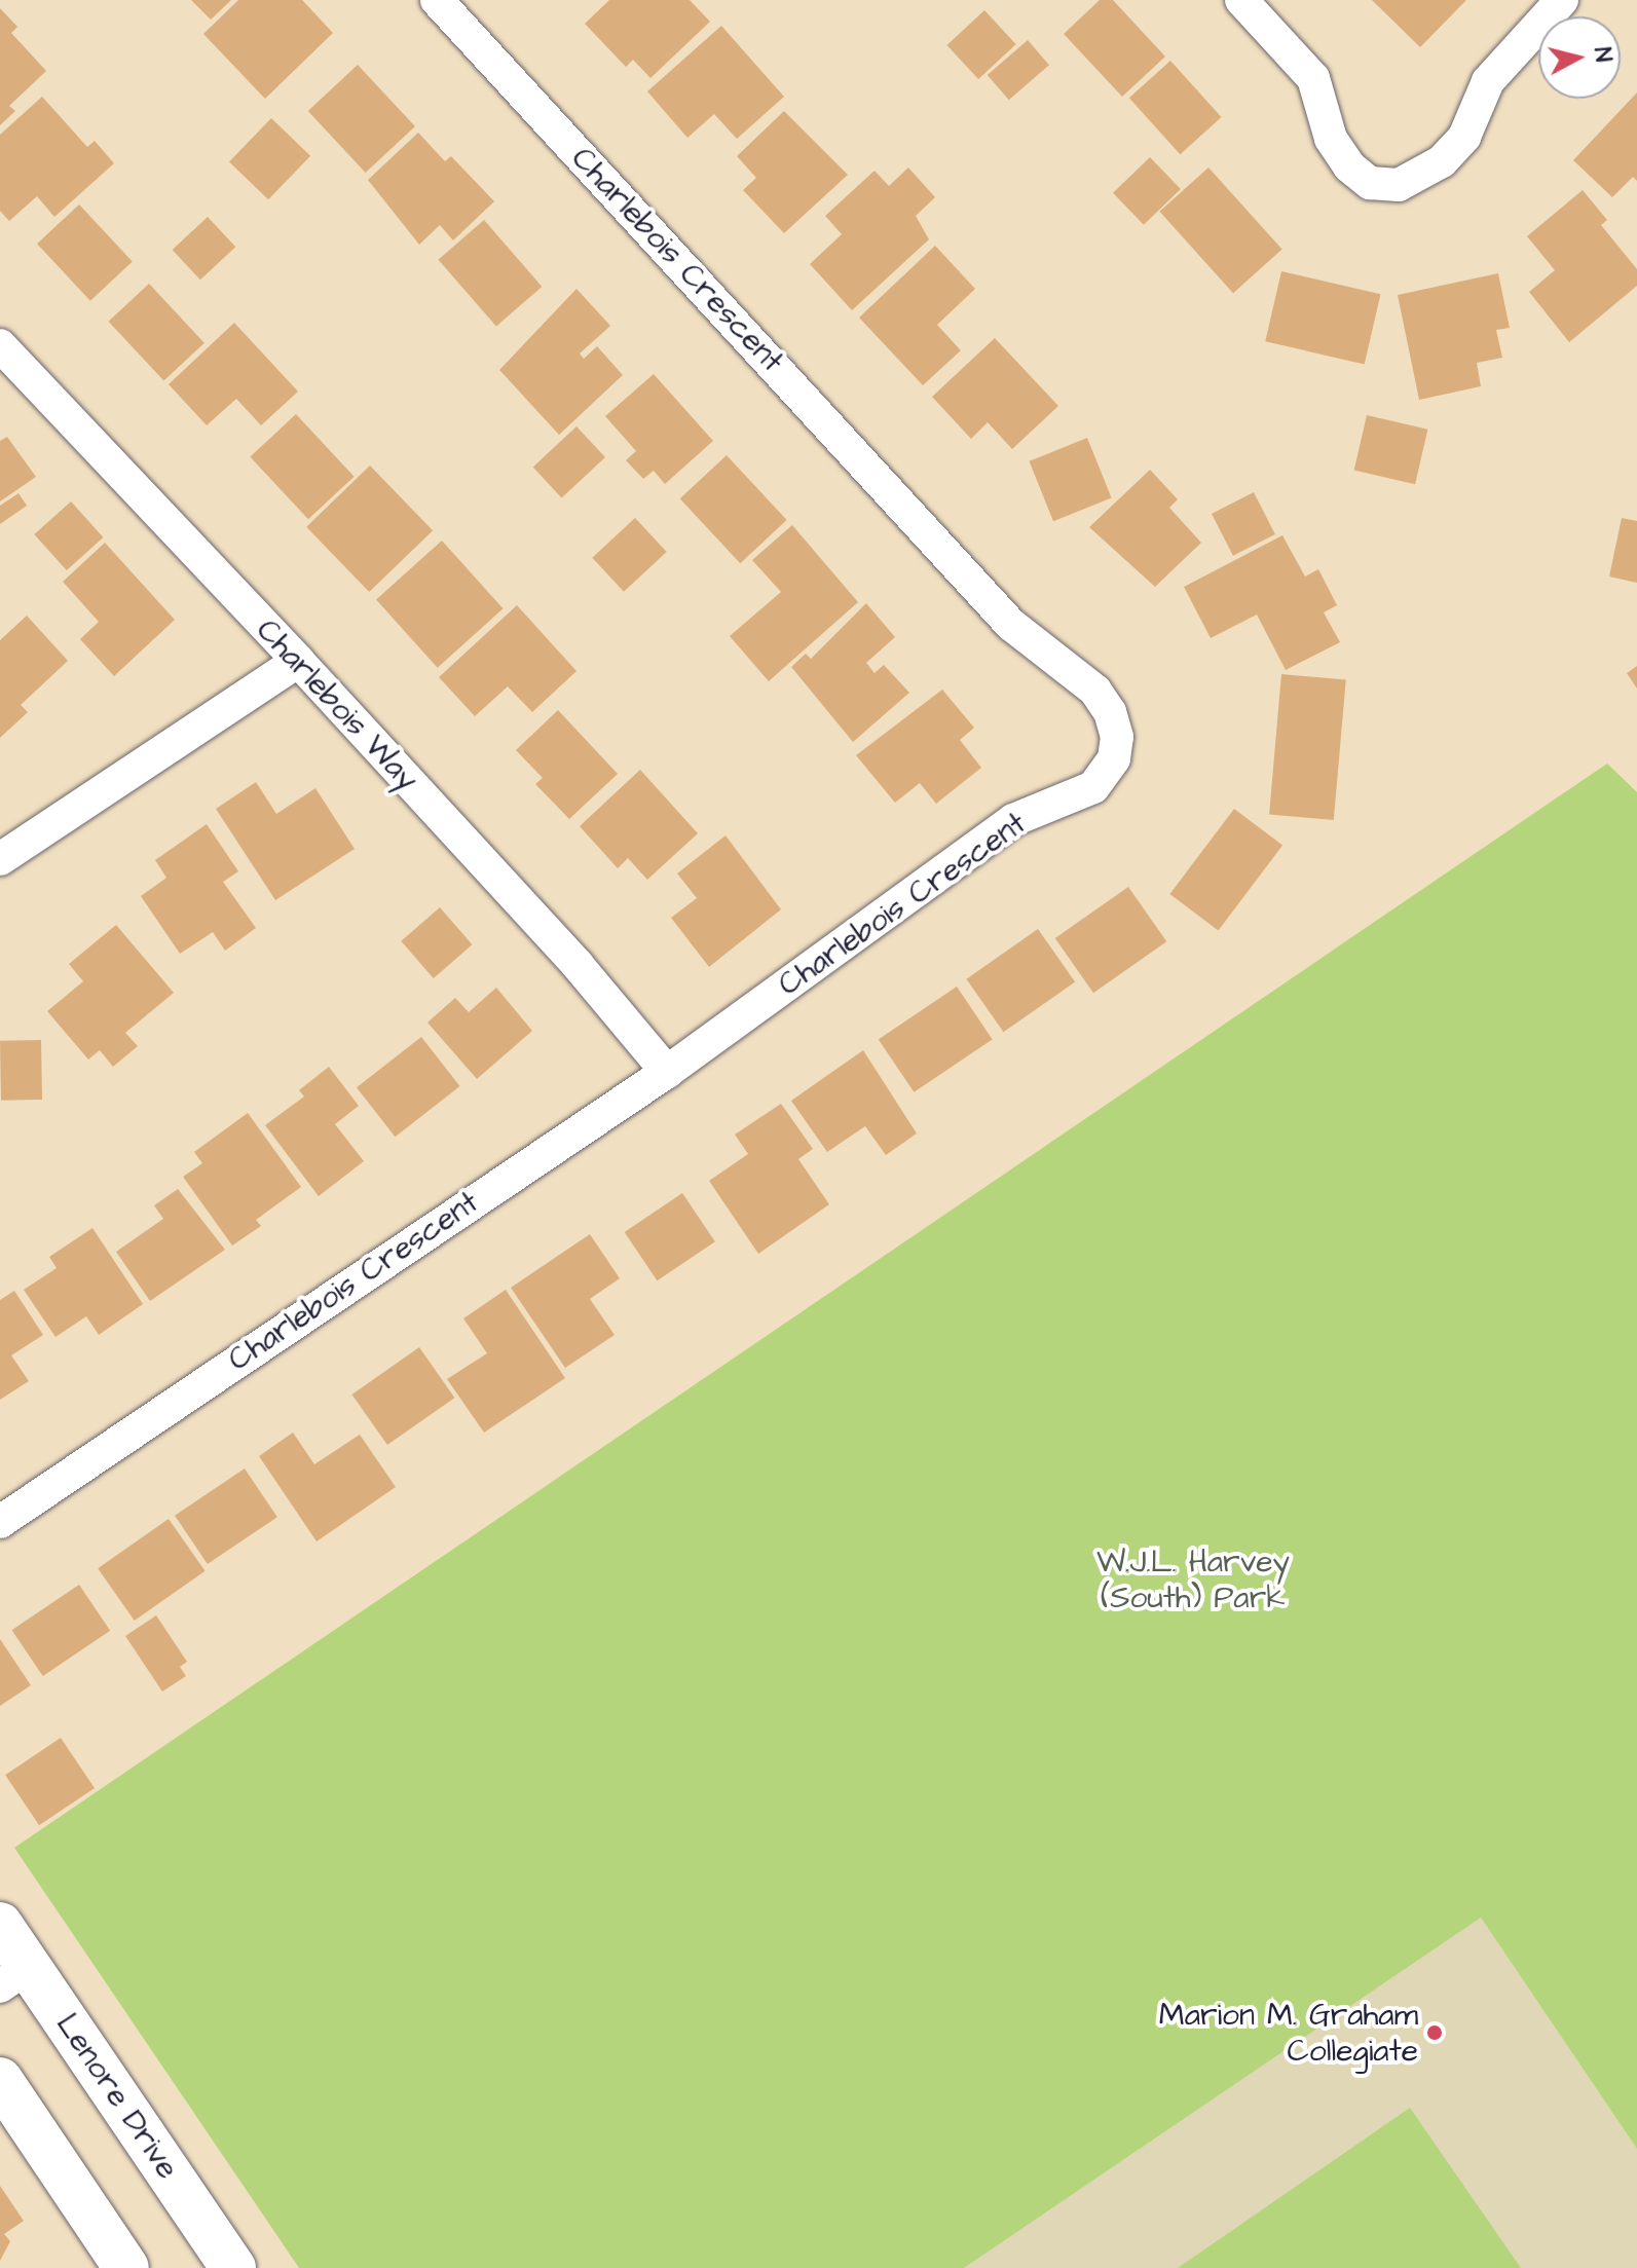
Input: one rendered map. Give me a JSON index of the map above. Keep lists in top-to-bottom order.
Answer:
{
  "streets": {
    "main road": ["Lenore Drive"],
    "street": ["Charlebois Crescent", "Charlebois Way"]
  },
  "crossings": [
    ["Charlebois Crescent", "Charlebois Way"]
  ],
  "parks": ["W.J.L. Harvey (South) Park"],
  "places": ["Marion M. Graham Collegiate"],
  "north": "right"
}
